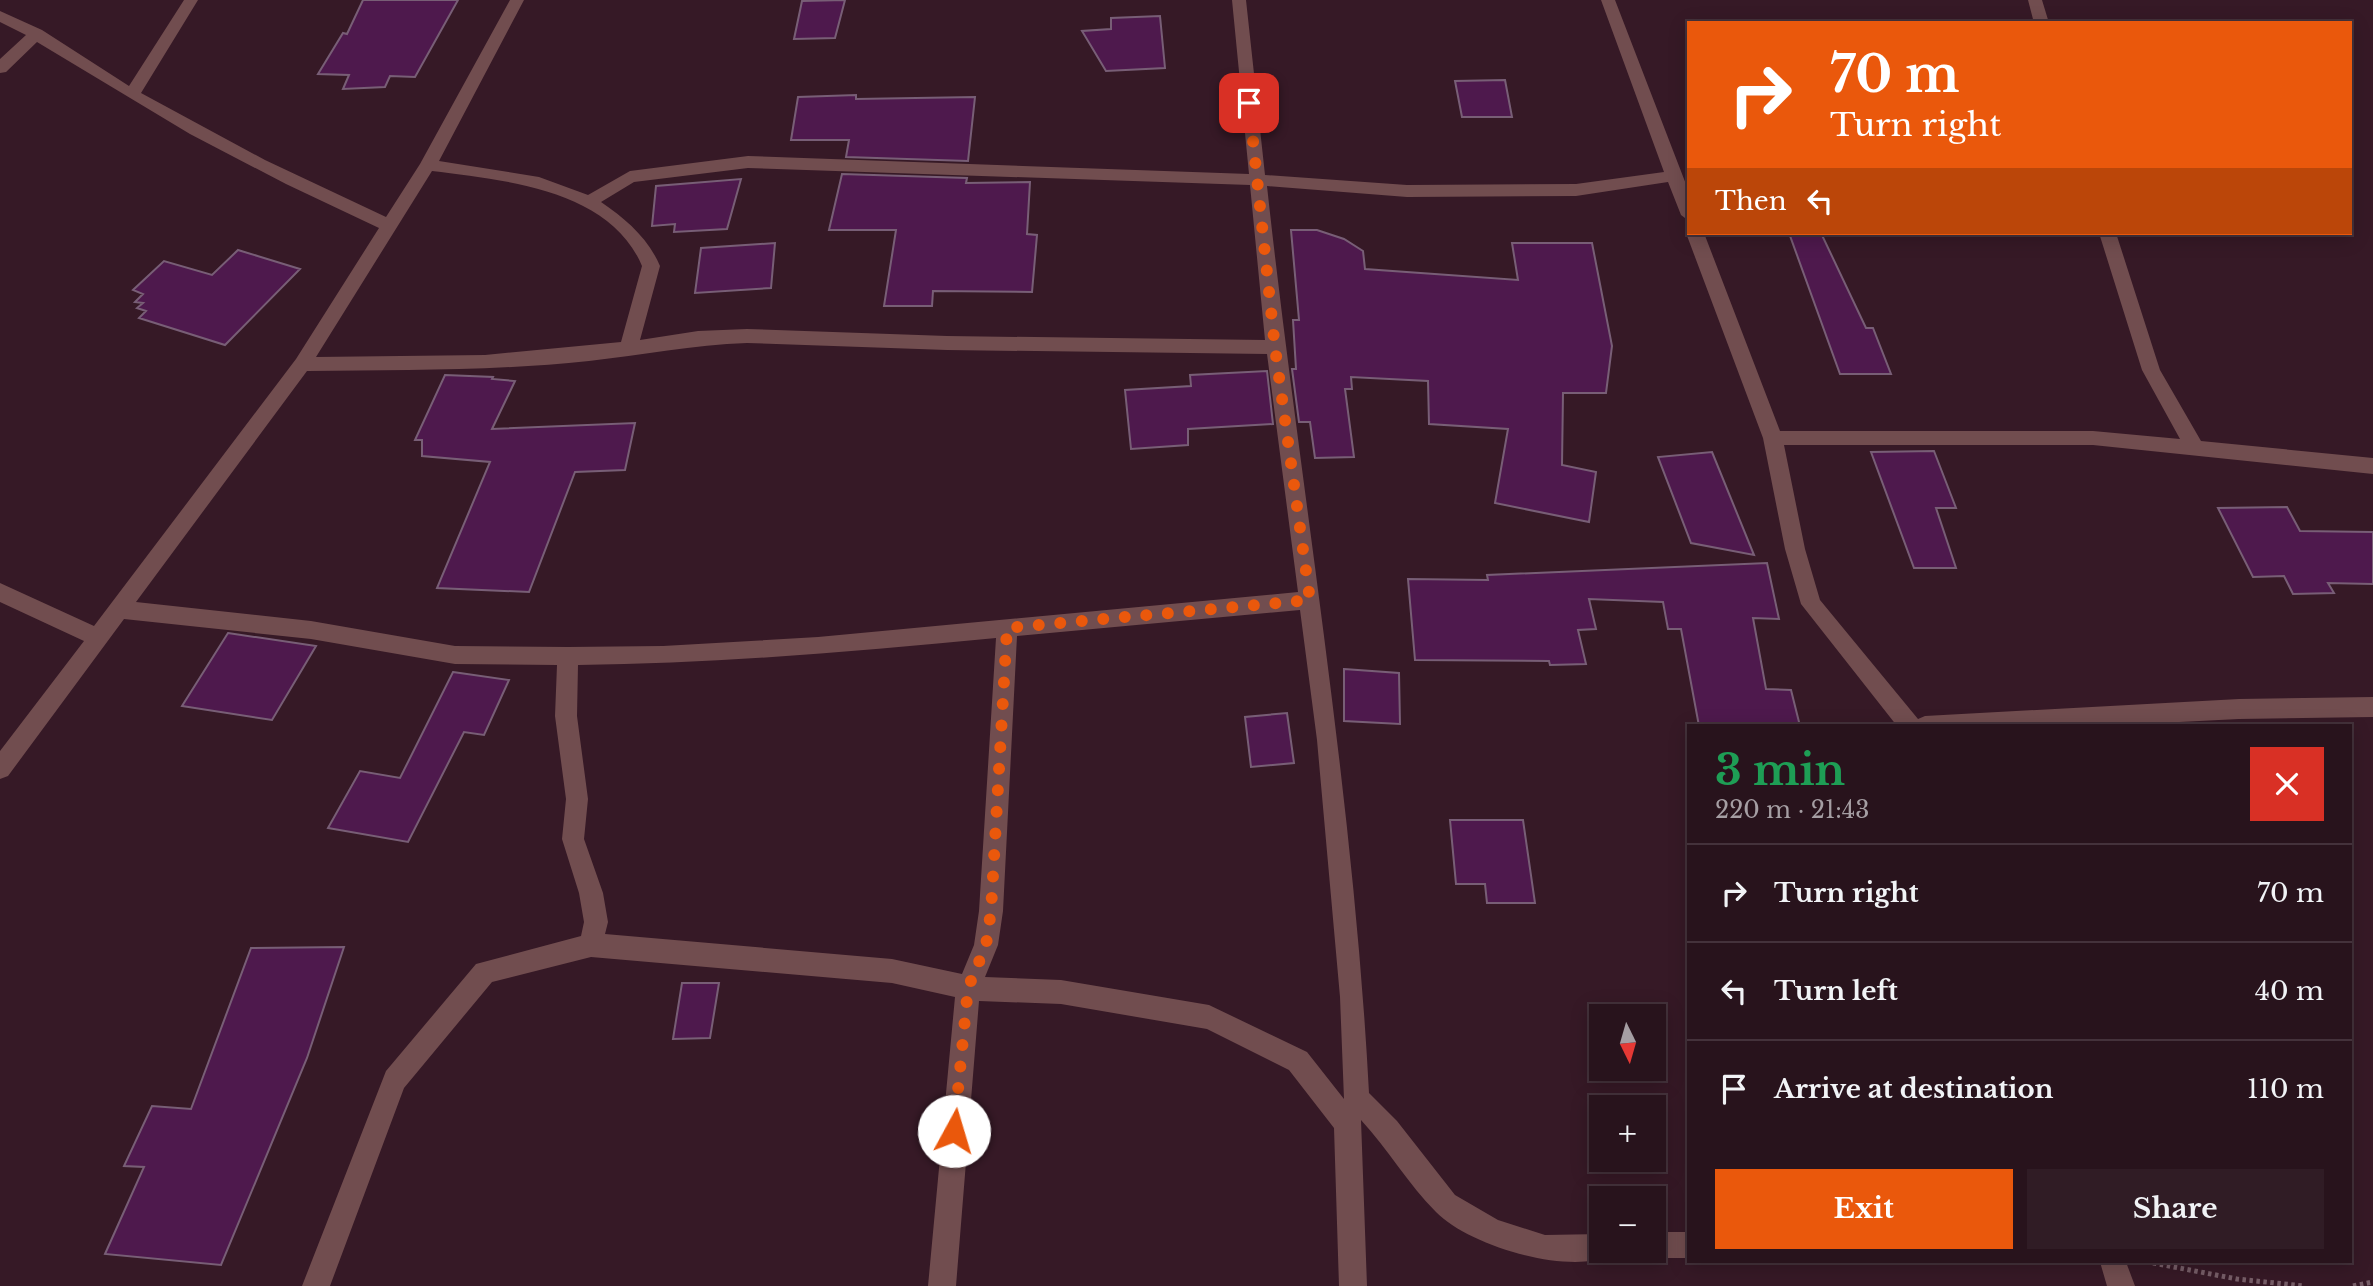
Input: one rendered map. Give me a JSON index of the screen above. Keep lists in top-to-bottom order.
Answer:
{
  "north": "bottom",
  "page": {
    "turn": ["70 m", "Turn right"],
    "then": "Then",
    "heading": ["3 min", "220 m · 21:43"],
    "list": [
      {
        "name": "Turn right",
        "value": "70 m"
      },
      {
        "name": "Turn left",
        "value": "40 m"
      },
      {
        "name": "Arrive at destination",
        "value": "110 m"
      }
    ],
    "map_buttons": ["+", "−"],
    "buttons": ["Exit", "Share"]
  }
}
